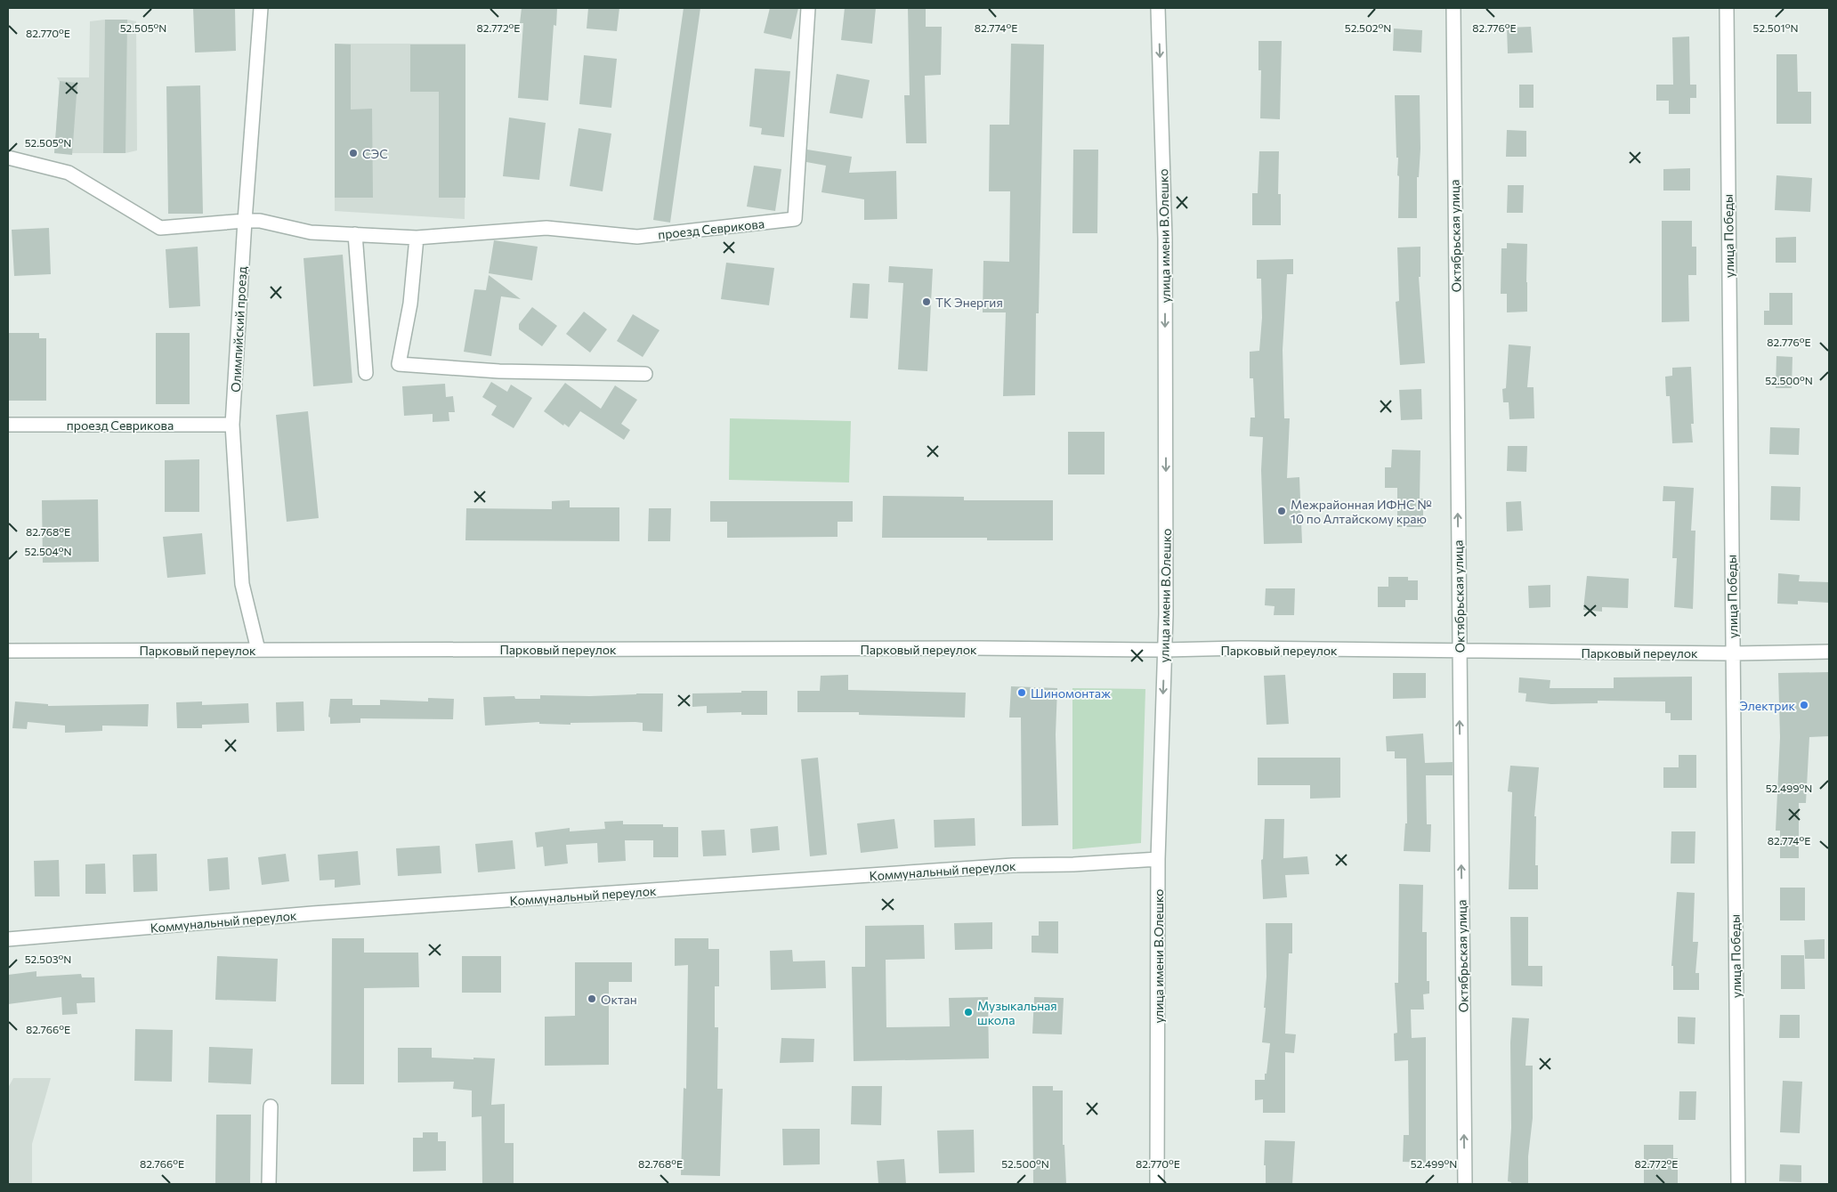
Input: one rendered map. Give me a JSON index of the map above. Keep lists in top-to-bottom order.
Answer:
{
  "streets": {
    "street": [
      "проезд Севрикова",
      "улица имени В.Олешко",
      "Октябрьская улица",
      "улица Победы",
      "Олимпийский проезд",
      "Парковый переулок",
      "Коммунальный переулок"
    ]
  },
  "crossings": [
    ["проезд Севрикова", "Олимпийский проезд"],
    ["улица имени В.Олешко", "Парковый переулок"],
    ["улица имени В.Олешко", "Коммунальный переулок"],
    ["Октябрьская улица", "Парковый переулок"],
    ["улица Победы", "Парковый переулок"],
    ["Олимпийский проезд", "Парковый переулок"]
  ],
  "one_way": ["улица имени В.Олешко", "Октябрьская улица"],
  "places": [
    "СЭС",
    "ТК Энергия",
    "Межрайонная ИФНС № 10 по Алтайскому краю",
    "Шиномонтаж",
    "Электрик",
    "Октан",
    "Музыкальная школа"
  ],
  "coordinates": [
    "82.776°E",
    "82.772°E",
    "82.774°E",
    "52.502°N",
    "52.501°N",
    "52.505°N",
    "82.770°E",
    "52.500°N",
    "82.768°E",
    "52.504°N",
    "52.499°N",
    "52.503°N",
    "82.766°E"
  ]
}
